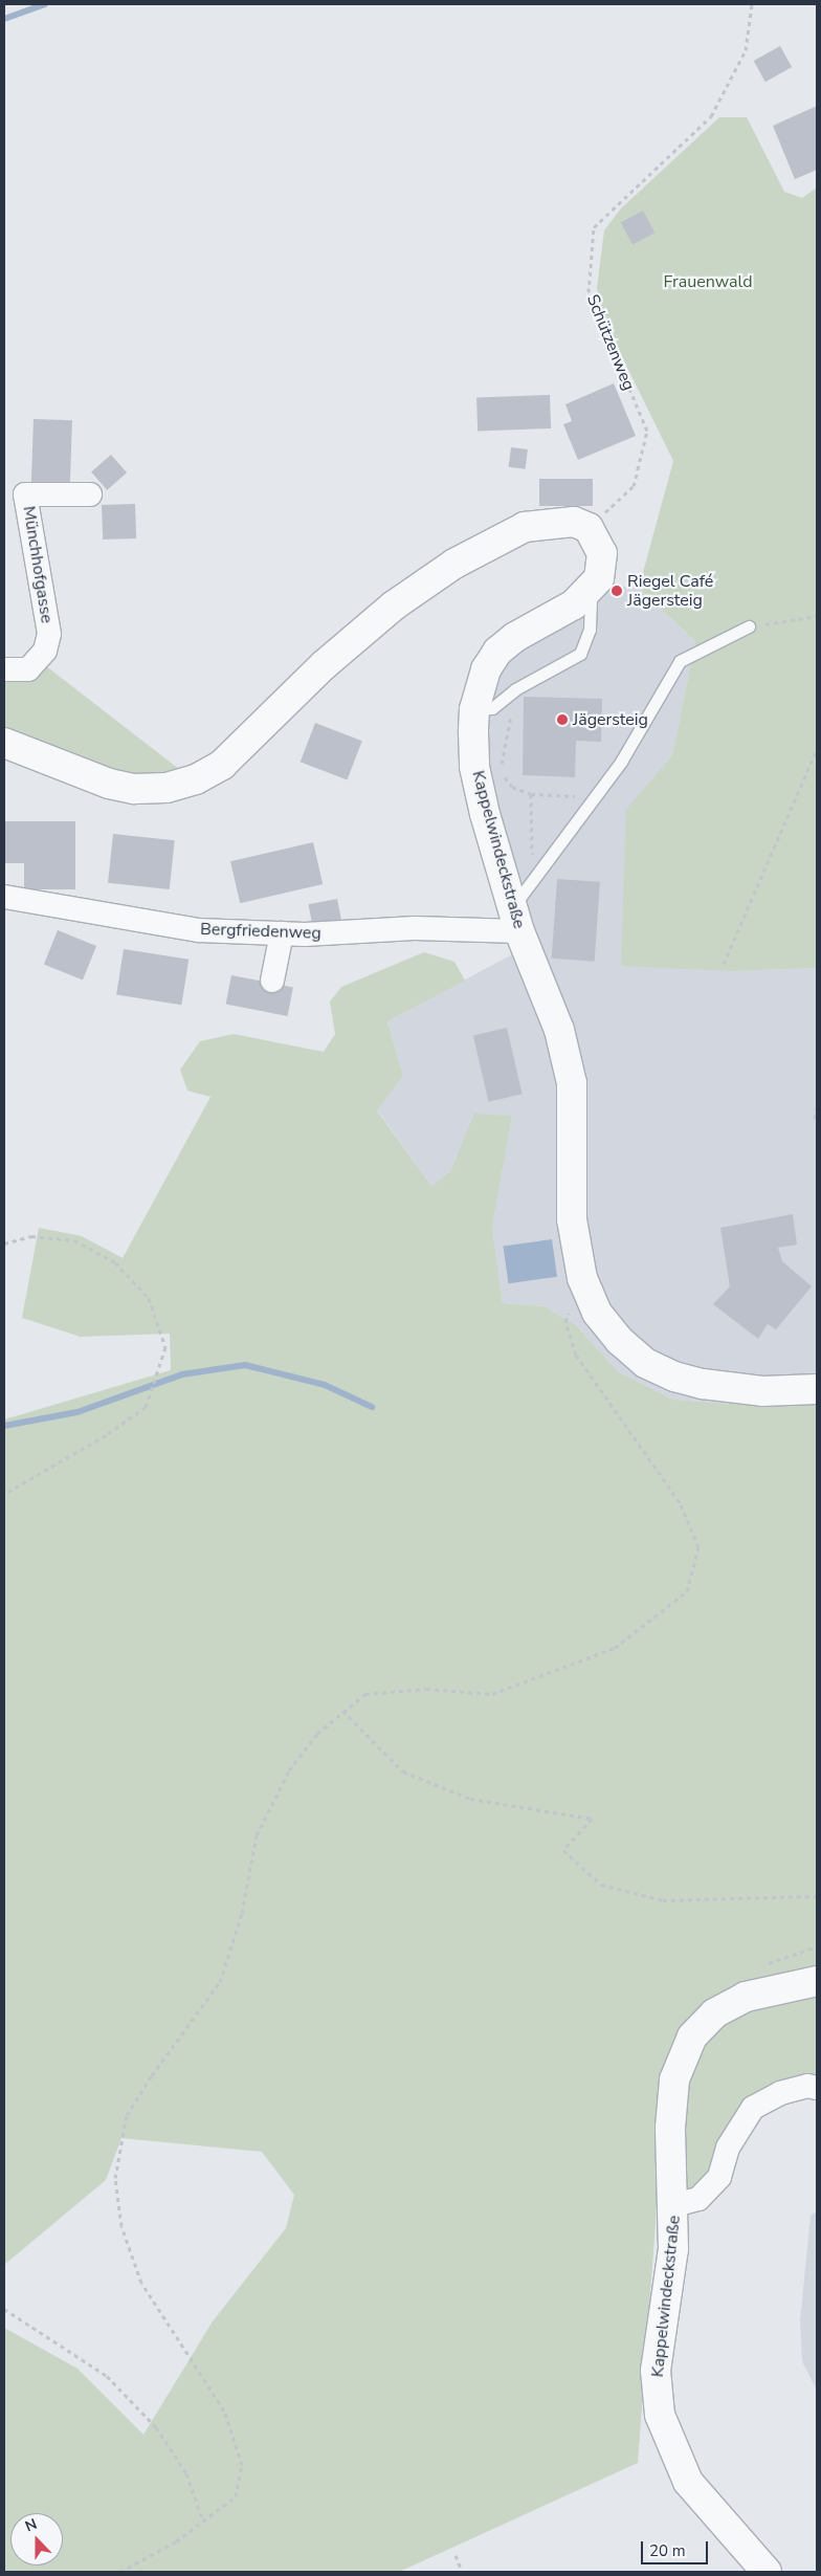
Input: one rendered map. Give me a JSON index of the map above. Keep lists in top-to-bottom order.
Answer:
{
  "streets": {
    "street": ["Münchhofgasse", "Kappelwindeckstraße", "Bergfriedenweg"],
    "path": ["Schützenweg"]
  },
  "crossings": [
    ["Schützenweg", "Kappelwindeckstraße"],
    ["Kappelwindeckstraße", "Bergfriedenweg"]
  ],
  "parks": ["Frauenwald"],
  "places": ["Riegel Café Jägersteig", "Jägersteig"],
  "scale_bar": "20 m",
  "north": "top"
}
